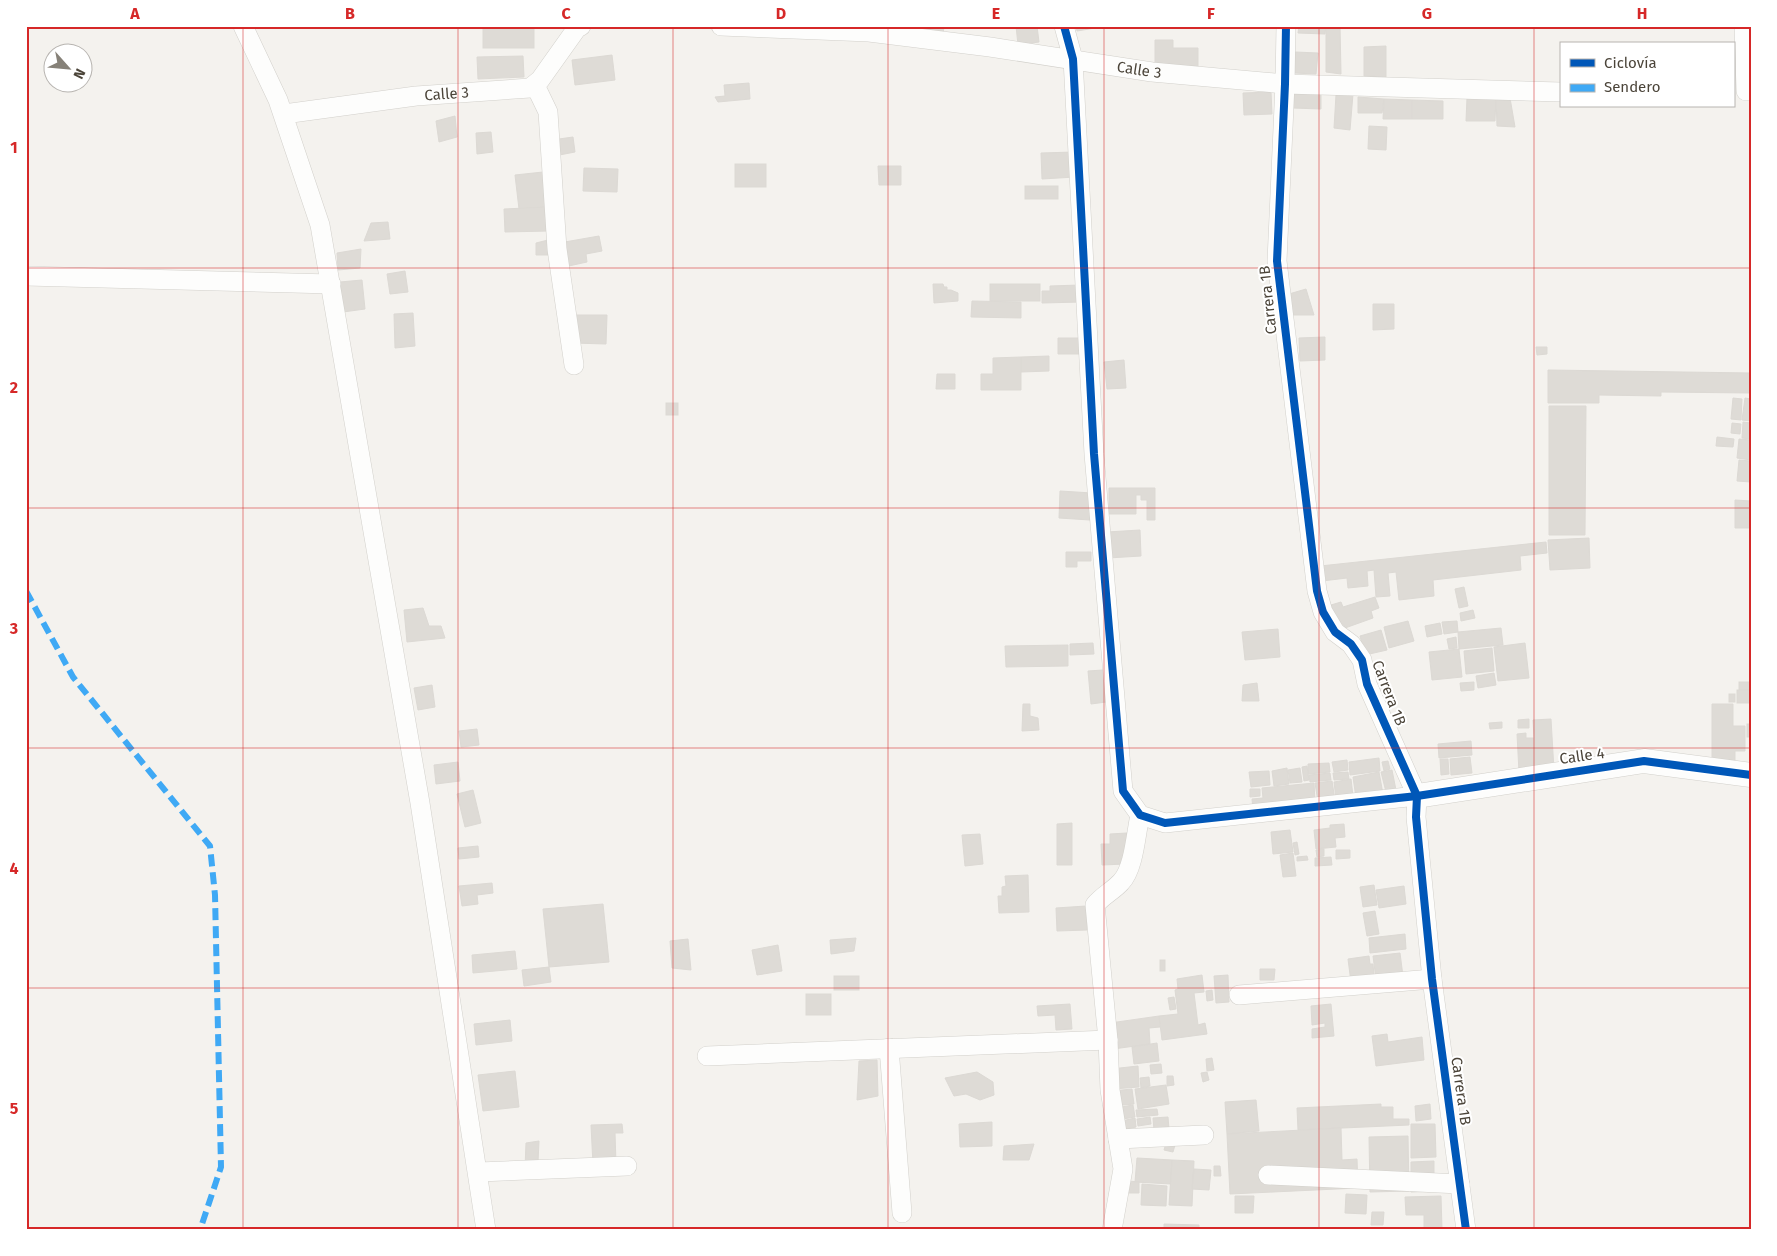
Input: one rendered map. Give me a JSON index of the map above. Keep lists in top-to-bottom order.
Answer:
{
  "streets": {
    "street": ["Calle 3", "Carrera 1B", "Calle 4"]
  },
  "crossings": [
    ["Calle 3", "Carrera 1B"],
    ["Carrera 1B", "Calle 4"]
  ],
  "legend": ["Ciclovía", "Sendero"],
  "north": "bottom right",
  "grid": {
    "columns": [
      "A",
      "B",
      "C",
      "D",
      "E",
      "F",
      "G",
      "H"
    ],
    "rows": [
      "1",
      "2",
      "3",
      "4",
      "5"
    ]
  }
}
